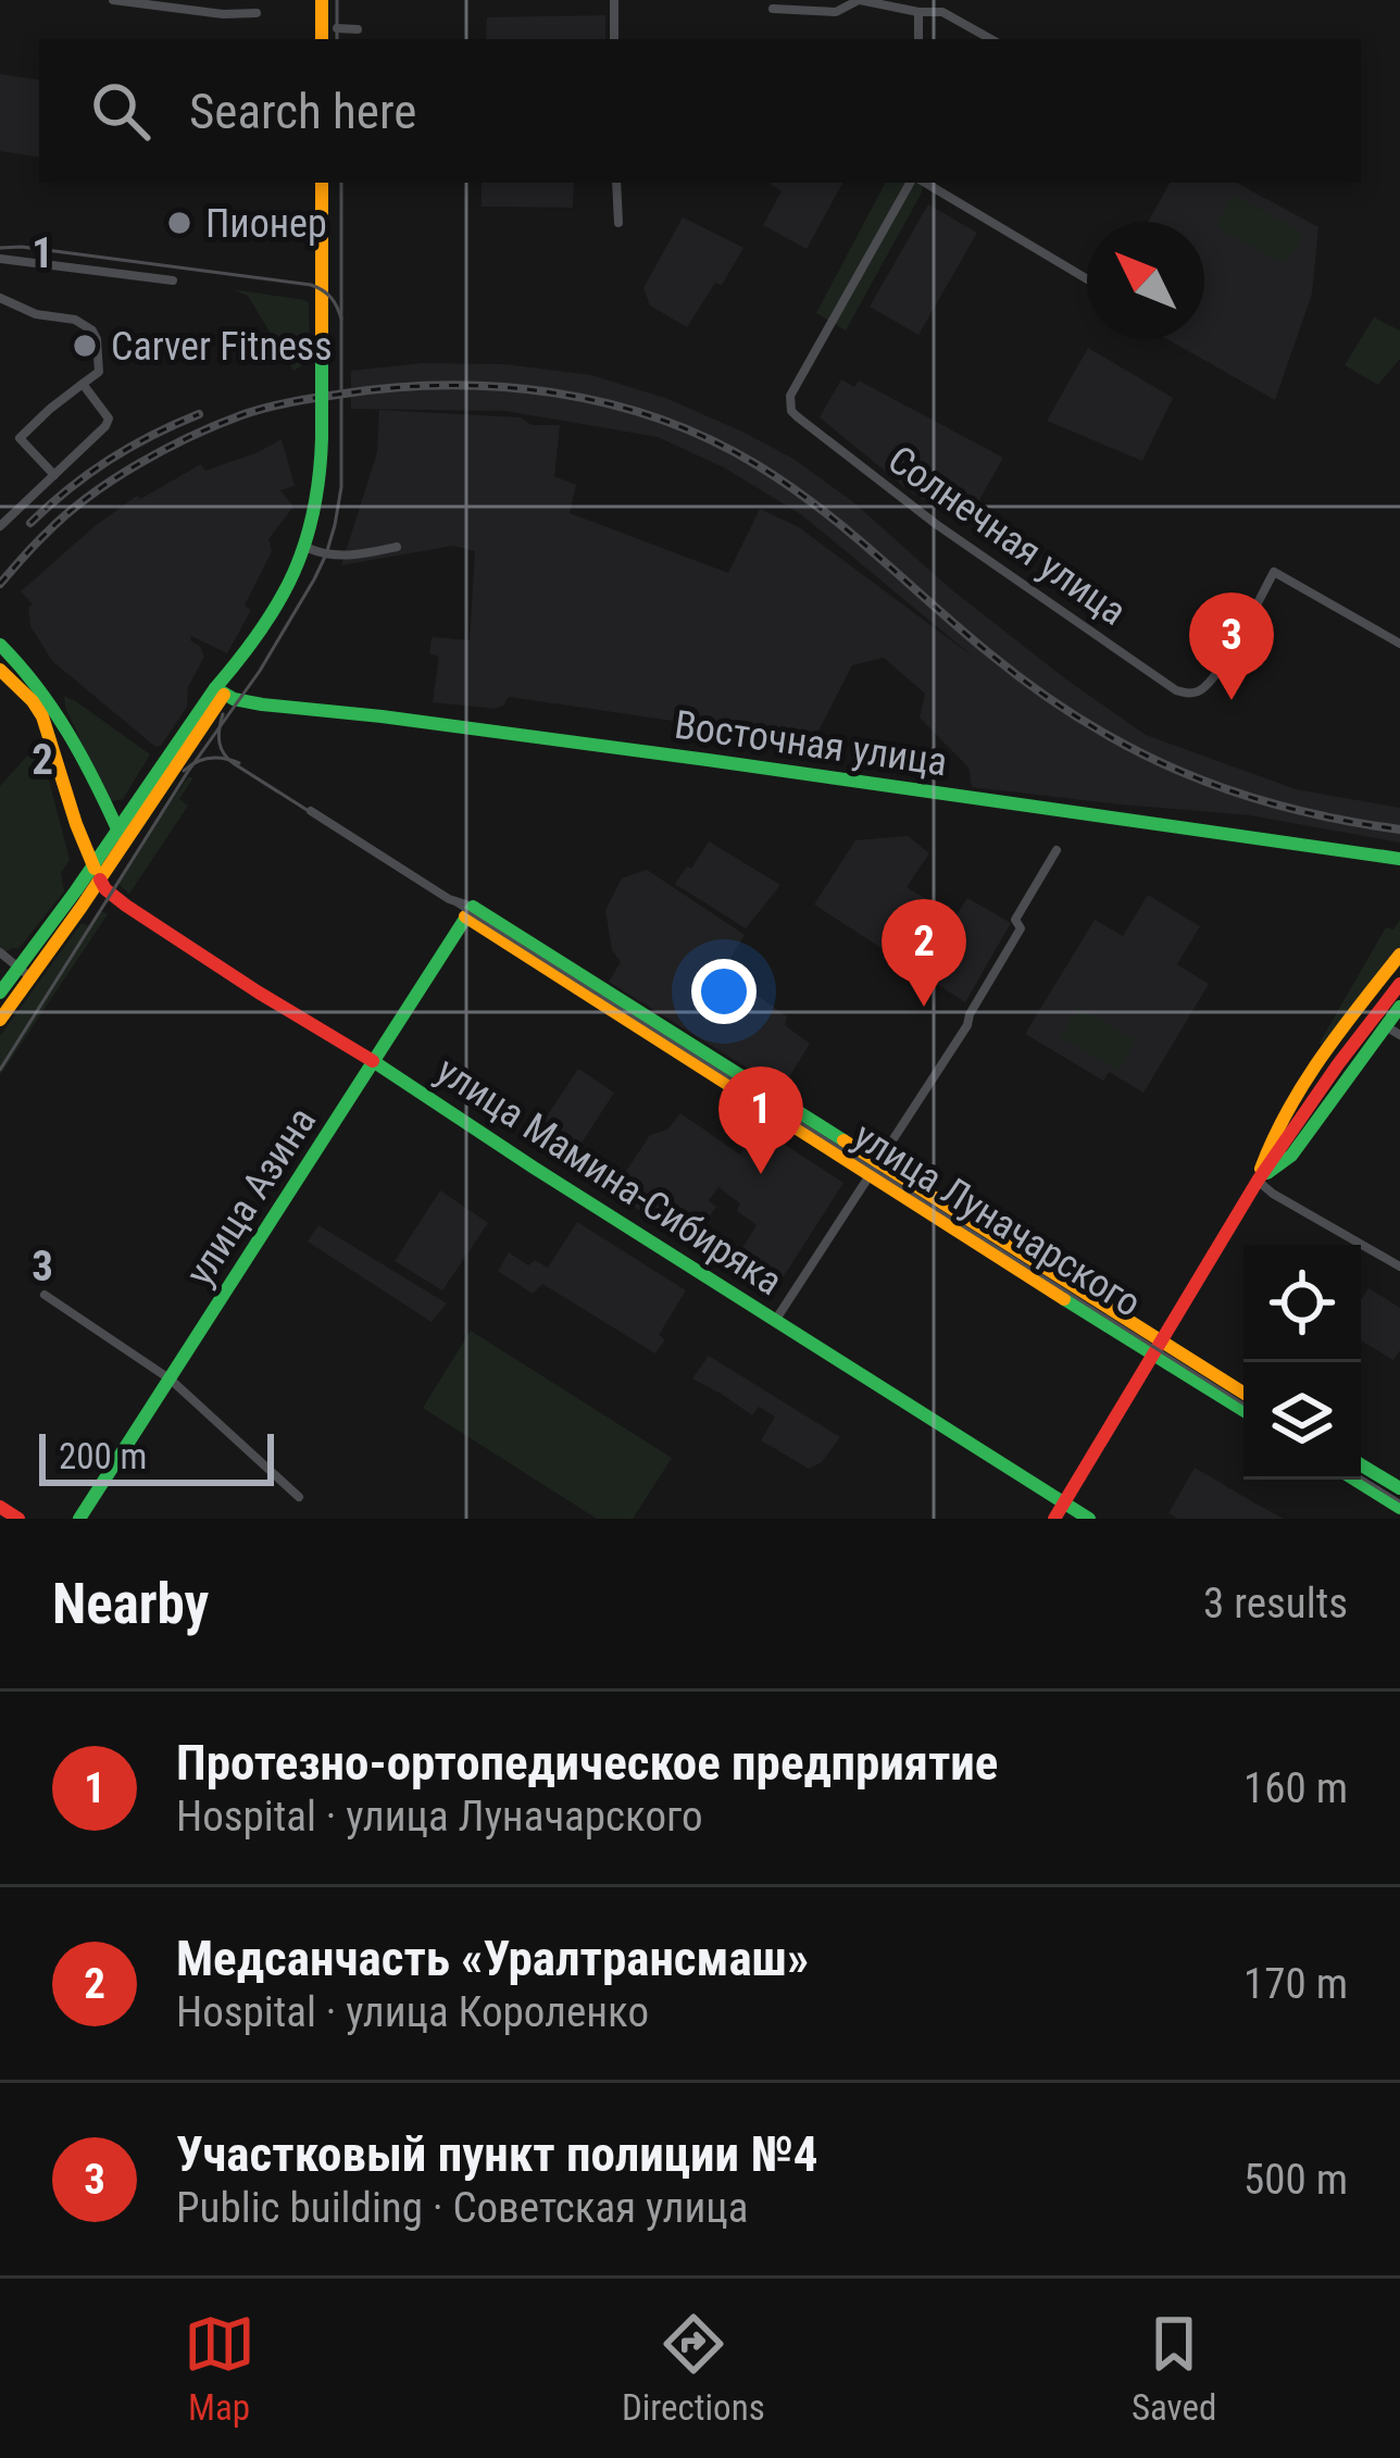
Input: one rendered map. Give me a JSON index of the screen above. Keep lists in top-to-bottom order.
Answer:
{
  "streets": {
    "main road": [
      "Восточная улица",
      "улица Мамина-Сибиряка",
      "улица Азина",
      "улица Луначарского"
    ],
    "street": ["Солнечная улица"]
  },
  "crossings": [
    ["улица Мамина-Сибиряка", "улица Азина"],
    ["улица Азина", "улица Луначарского"]
  ],
  "places": ["Пионер", "Carver Fitness"],
  "scale_bar": "200 m",
  "north": "top left",
  "page": {
    "search": "Search here",
    "pins": ["3", "2", "1"],
    "scale": "200 m",
    "heading": ["Nearby", "3 results"],
    "list": [
      {
        "mark": "1",
        "name": "Протезно-ортопедическое предприятие",
        "note": "Hospital · улица Луначарского",
        "value": "160 m"
      },
      {
        "mark": "2",
        "name": "Медсанчасть «Уралтрансмаш»",
        "note": "Hospital · улица Короленко",
        "value": "170 m"
      },
      {
        "mark": "3",
        "name": "Участковый пункт полиции №4",
        "note": "Public building · Советская улица",
        "value": "500 m"
      }
    ],
    "nav": ["Map", "Directions", "Saved"]
  },
  "grid": {
    "rows": ["1", "2", "3"]
  }
}
